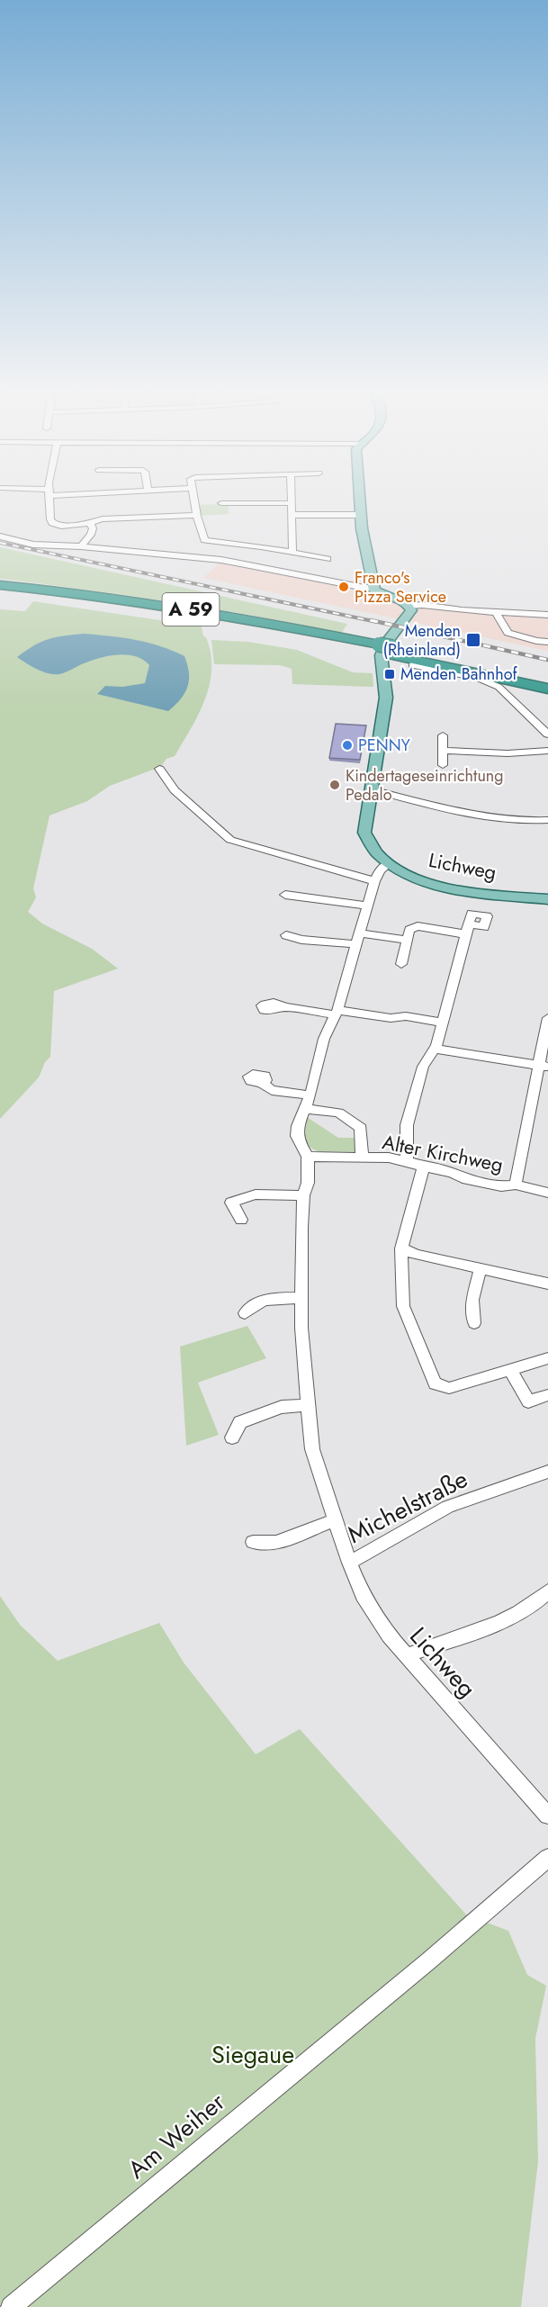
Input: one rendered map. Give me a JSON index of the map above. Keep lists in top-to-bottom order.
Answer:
{
  "streets": {
    "highway": ["A 59"],
    "main road": ["Lichweg"],
    "street": ["Alter Kirchweg", "Michelstraße", "Am Weiher"]
  },
  "crossings": [
    ["Lichweg", "Alter Kirchweg"],
    ["Lichweg", "Michelstraße"]
  ],
  "parks": ["Siegaue"],
  "places": {
    "other": ["Franco's Pizza Service", "PENNY", "Kindertageseinrichtung Pedalo"],
    "transit": ["Menden (Rheinland)", "Menden Bahnhof"]
  }
}
